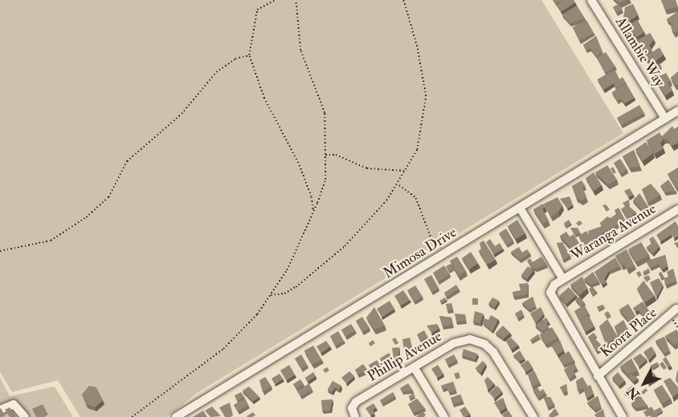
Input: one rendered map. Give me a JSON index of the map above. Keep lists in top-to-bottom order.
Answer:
{
  "streets": {
    "street": [
      "Allambie Way",
      "Waranga Avenue",
      "Mimosa Drive",
      "Koora Place",
      "Phillip Avenue"
    ]
  },
  "crossings": [
    ["Allambie Way", "Mimosa Drive"]
  ],
  "north": "bottom left"
}
